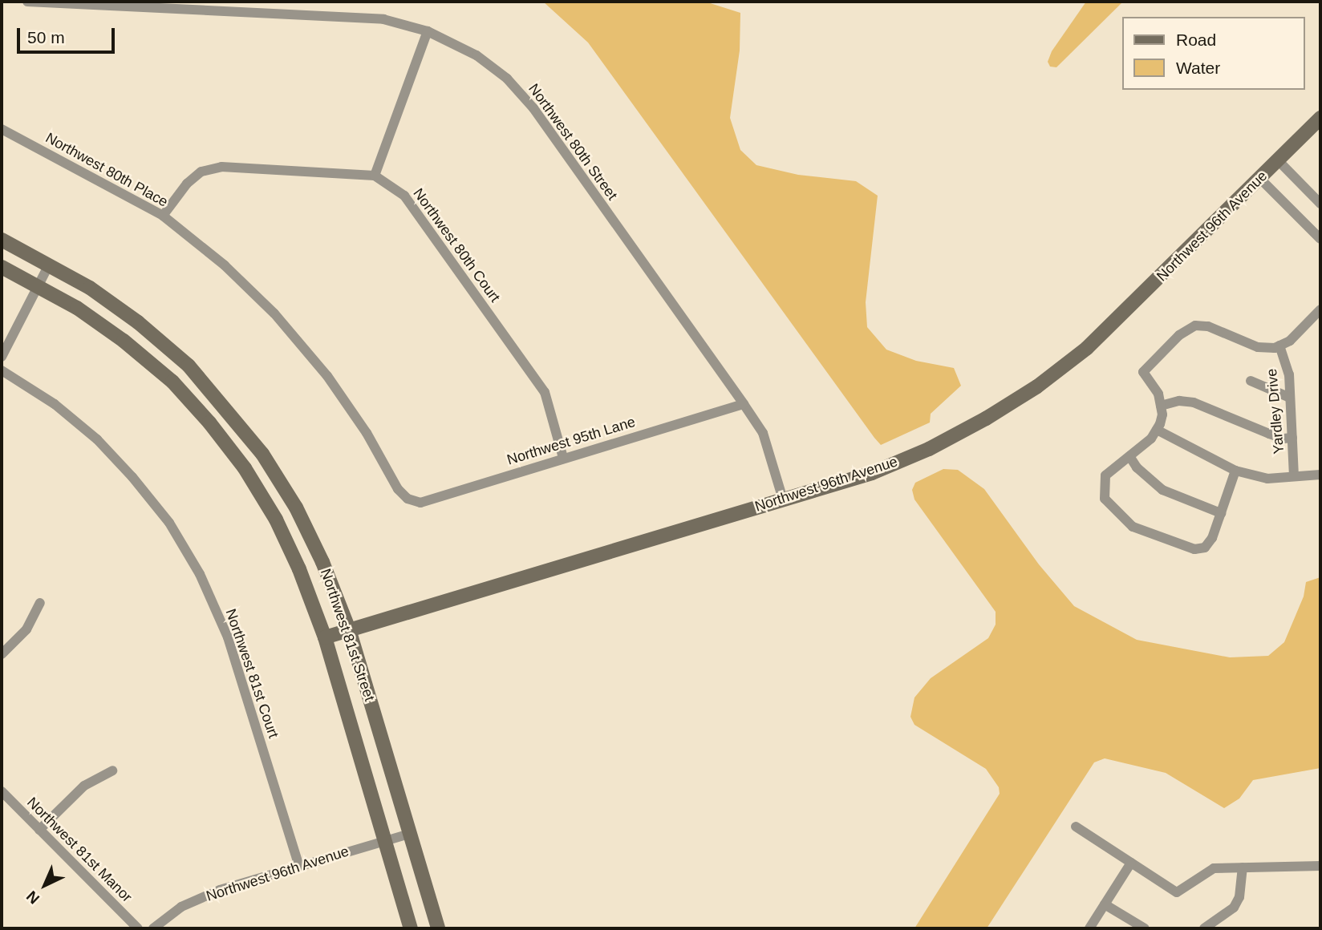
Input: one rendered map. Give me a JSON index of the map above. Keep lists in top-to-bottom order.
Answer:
{
  "streets": {
    "street": [
      "Northwest 80th Street",
      "Northwest 80th Place",
      "Northwest 96th Avenue",
      "Northwest 80th Court",
      "Yardley Drive",
      "Northwest 95th Lane",
      "Northwest 81st Street",
      "Northwest 81st Court",
      "Northwest 81st Manor"
    ]
  },
  "crossings": [
    ["Northwest 80th Street", "Northwest 96th Avenue"],
    ["Northwest 80th Street", "Northwest 95th Lane"],
    ["Northwest 80th Place", "Northwest 95th Lane"],
    ["Northwest 96th Avenue", "Northwest 81st Street"],
    ["Northwest 96th Avenue", "Northwest 81st Court"],
    ["Northwest 80th Court", "Northwest 95th Lane"]
  ],
  "legend": ["Road", "Water"],
  "scale_bar": "50 m",
  "north": "bottom left"
}
